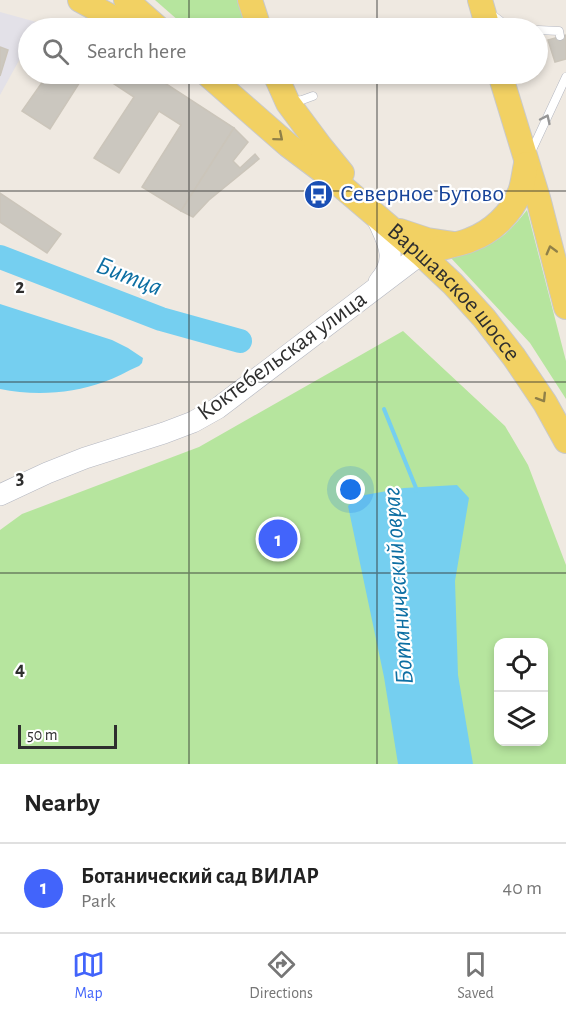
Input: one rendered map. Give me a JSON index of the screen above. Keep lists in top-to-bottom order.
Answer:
{
  "streets": {
    "main road": ["Варшавское шоссе"],
    "street": ["Коктебельская улица"]
  },
  "crossings": [
    ["Варшавское шоссе", "Коктебельская улица"]
  ],
  "water": ["Битца", "Ботанический овраг"],
  "places": {
    "bus stop": ["Северное Бутово"]
  },
  "scale_bar": "50 m",
  "page": {
    "search": "Search here",
    "pins": "1",
    "scale": "50 m",
    "heading": "Nearby",
    "list": [
      {
        "mark": "1",
        "name": "Ботанический сад ВИЛАР",
        "note": "Park",
        "value": "40 m"
      }
    ],
    "nav": ["Map", "Directions", "Saved"]
  },
  "grid": {
    "rows": ["2", "3", "4"]
  }
}
